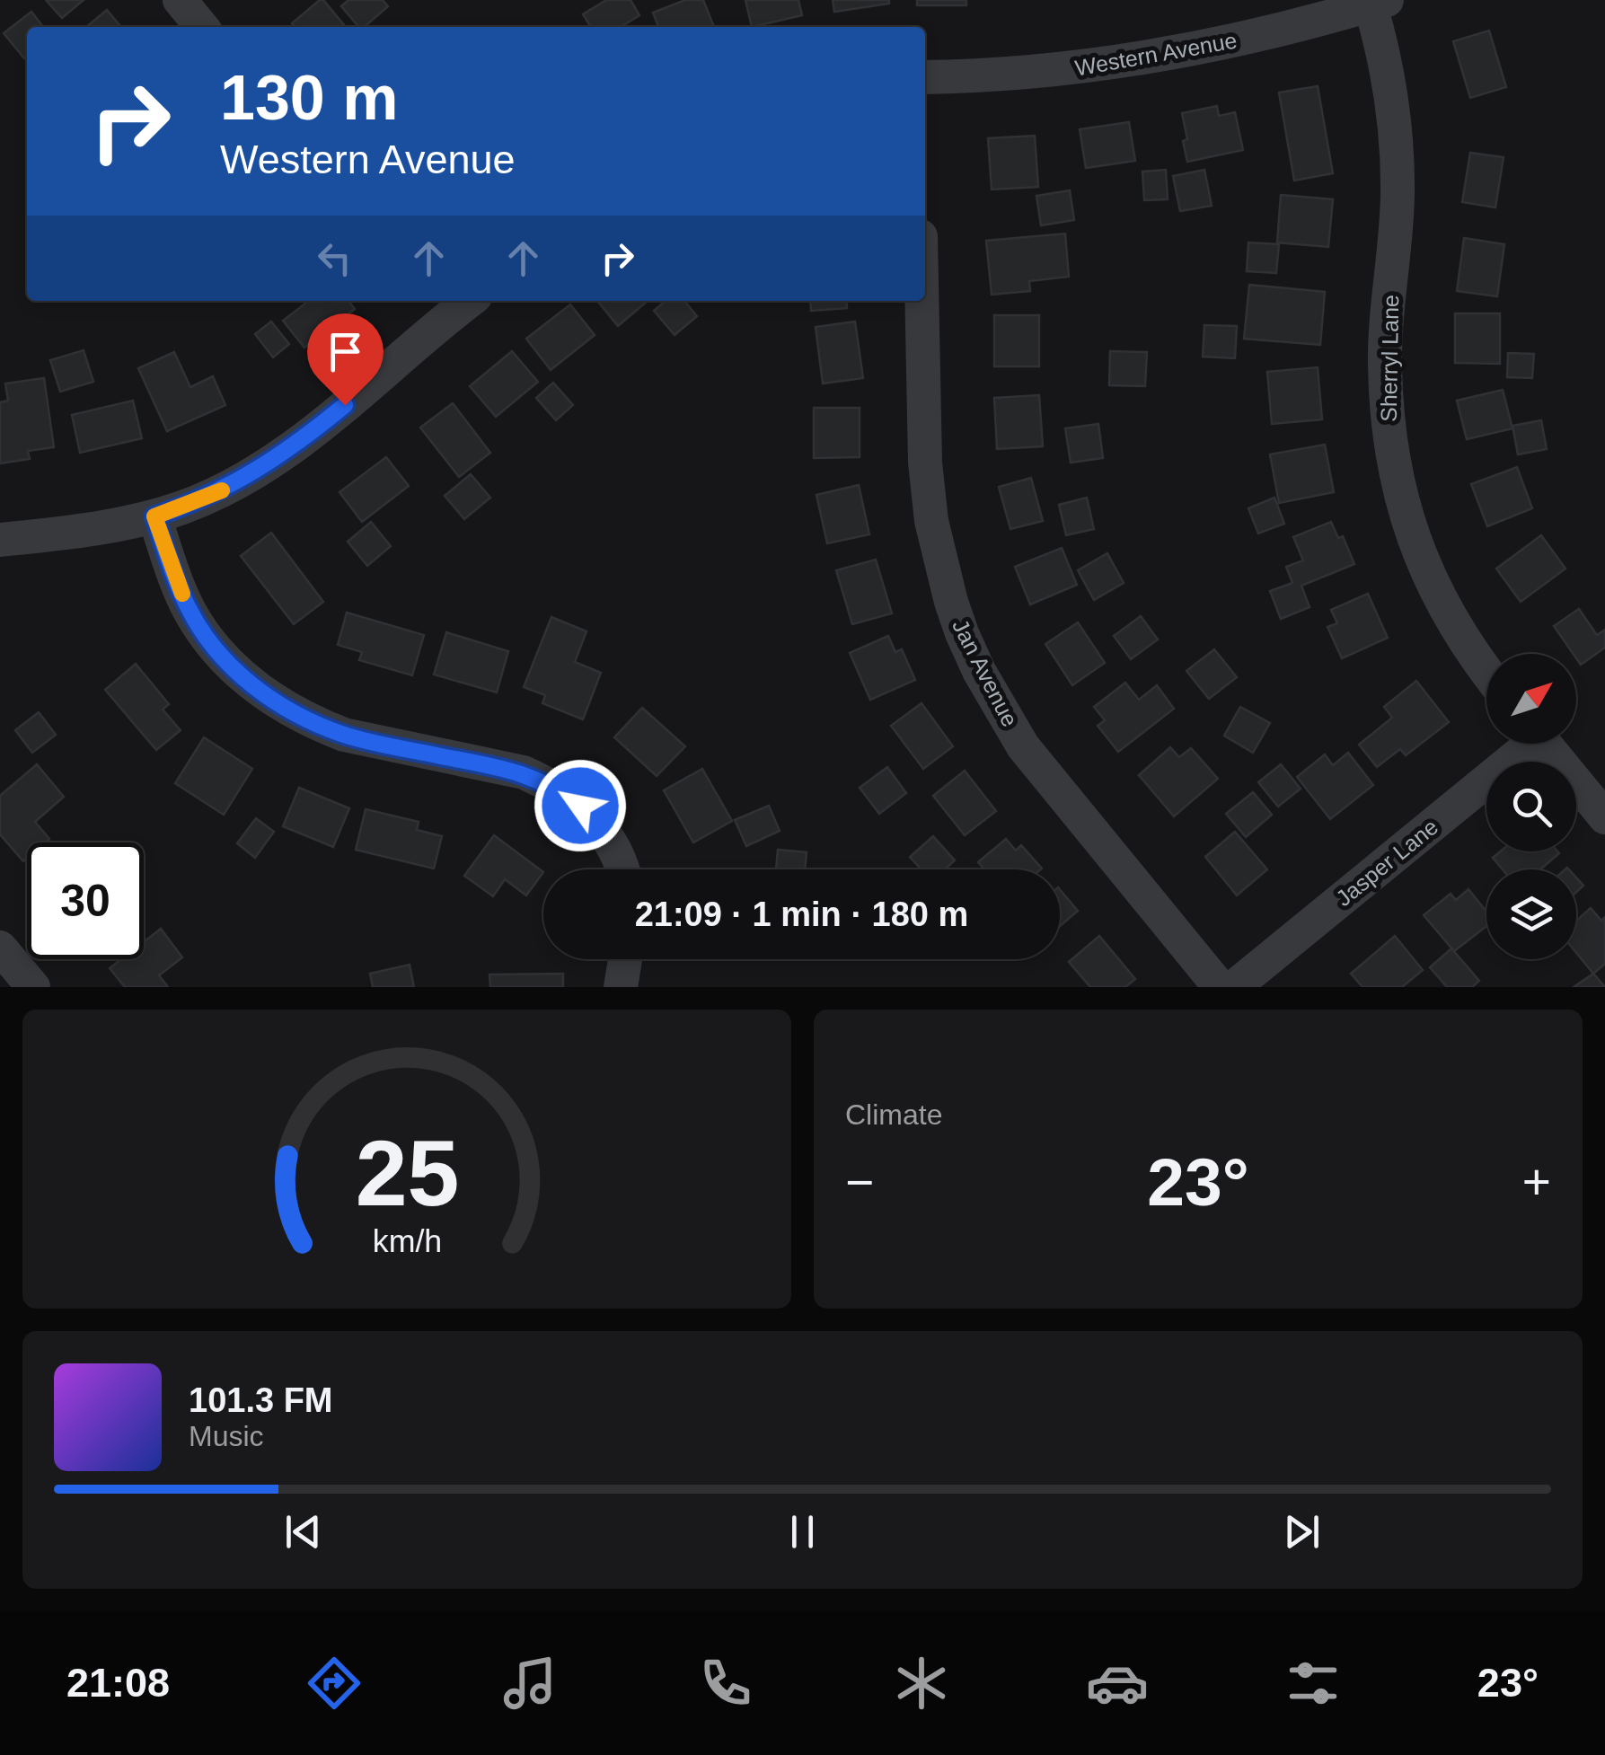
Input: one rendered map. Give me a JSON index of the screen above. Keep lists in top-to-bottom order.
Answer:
{
  "streets": {
    "street": [
      "Western Avenue",
      "Sherryl Lane",
      "Jan Avenue",
      "Jasper Lane"
    ]
  },
  "crossings": [
    ["Western Avenue", "Sherryl Lane"]
  ],
  "north": "top right",
  "page": {
    "turn": ["130 m", "Western Avenue"],
    "limit": "30",
    "trip": "21:09 · 1 min · 180 m",
    "tile": "Climate",
    "heat": ["−", "23°", "+"],
    "song": ["101.3 FM", "Music"],
    "tabs": ["21:08", "23°"],
    "gauge": ["25", "km/h"]
  }
}
